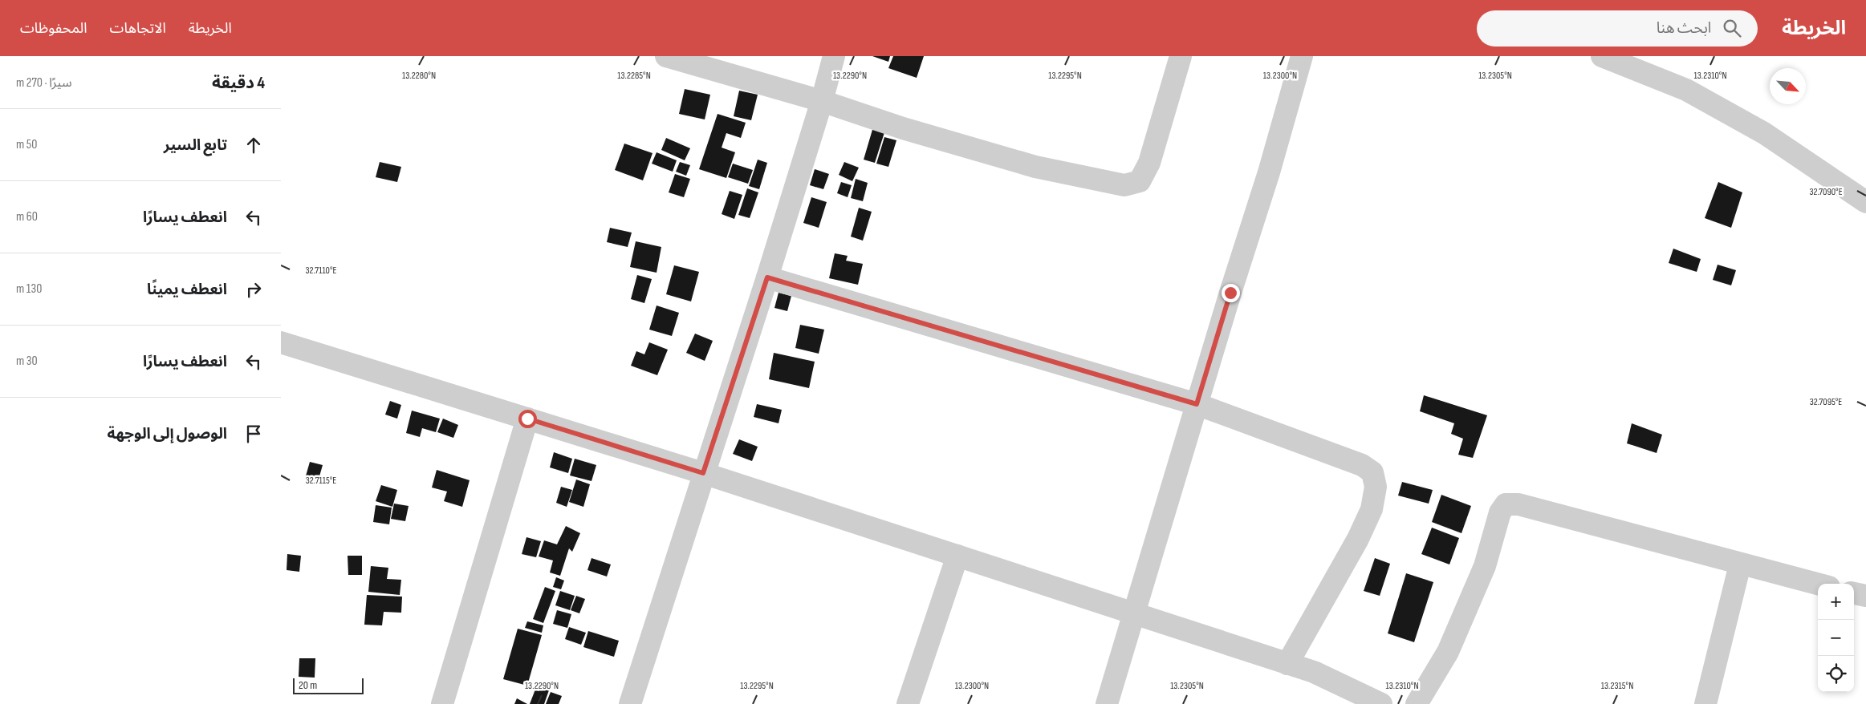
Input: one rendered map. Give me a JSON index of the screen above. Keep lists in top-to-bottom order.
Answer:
{
  "scale_bar": "20 m",
  "north": "bottom right",
  "page": {
    "header": "الخريطة",
    "search": "ابحث هنا",
    "nav": ["الخريطة", "الاتجاهات", "المحفوظات"],
    "heading": ["4 دقيقة", "سيرًا · 270 m"],
    "list": [
      ["تابع السير", "50 m"],
      ["انعطف يسارًا", "60 m"],
      ["انعطف يمينًا", "130 m"],
      ["انعطف يسارًا", "30 m"],
      "الوصول إلى الوجهة"
    ],
    "map_buttons": ["+", "−"],
    "scale": "20 m"
  },
  "coordinates": [
    "13.2280°N",
    "13.2285°N",
    "13.2290°N",
    "13.2295°N",
    "13.2300°N",
    "13.2305°N",
    "13.2310°N",
    "32.7090°E",
    "32.7110°E",
    "32.7095°E",
    "32.7115°E",
    "13.2315°N"
  ]
}
